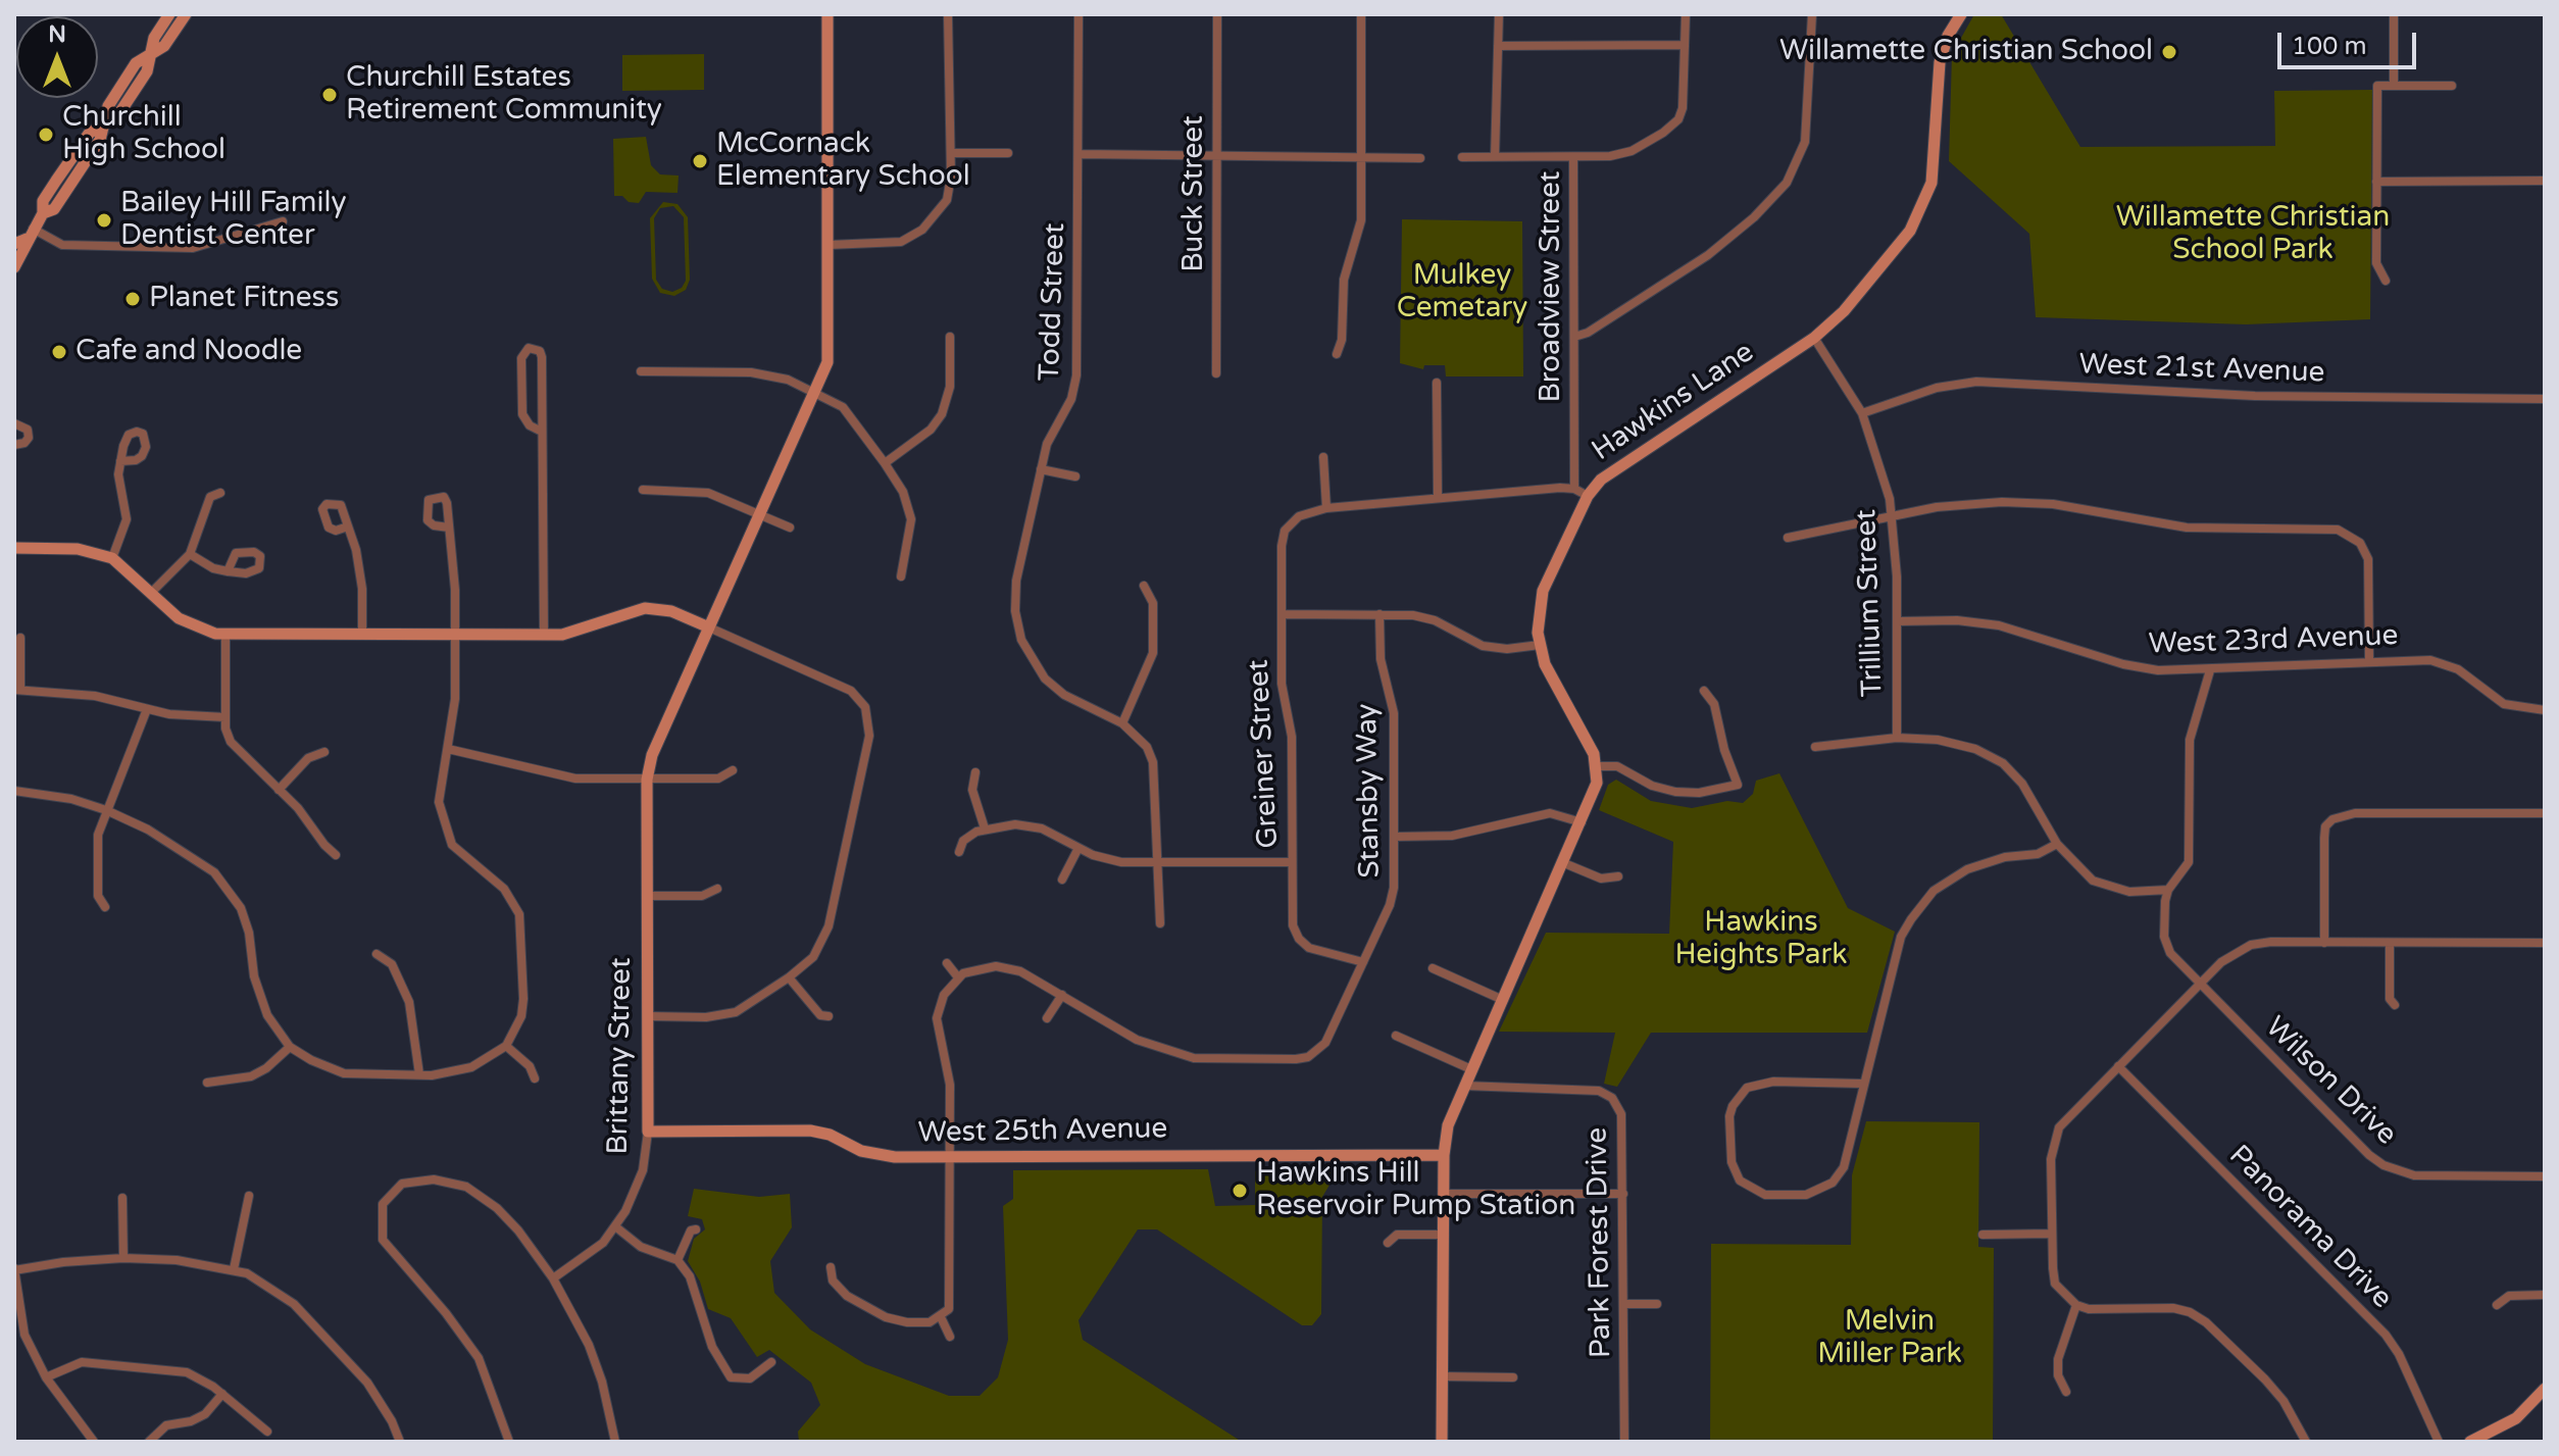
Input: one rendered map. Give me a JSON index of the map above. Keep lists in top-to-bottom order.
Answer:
{
  "streets": {
    "street": [
      "Buck Street",
      "Broadview Street",
      "Todd Street",
      "West 21st Avenue",
      "Hawkins Lane",
      "Trillium Street",
      "West 23rd Avenue",
      "Greiner Street",
      "Stansby Way",
      "Brittany Street",
      "Wilson Drive",
      "West 25th Avenue",
      "Panorama Drive",
      "Park Forest Drive"
    ]
  },
  "crossings": [
    ["West 21st Avenue", "Trillium Street"],
    ["Hawkins Lane", "Trillium Street"],
    ["Trillium Street", "West 23rd Avenue"],
    ["Greiner Street", "Stansby Way"],
    ["Brittany Street", "West 25th Avenue"]
  ],
  "parks": [
    "Willamette Christian School Park",
    "Mulkey Cemetary",
    "Hawkins Heights Park",
    "Melvin Miller Park"
  ],
  "places": [
    "Willamette Christian School",
    "Churchill Estates Retirement Community",
    "Churchill High School",
    "McCornack Elementary School",
    "Bailey Hill Family Dentist Center",
    "Planet Fitness",
    "Cafe and Noodle",
    "Hawkins Hill Reservoir Pump Station"
  ],
  "scale_bar": "100 m",
  "north": "top"
}
